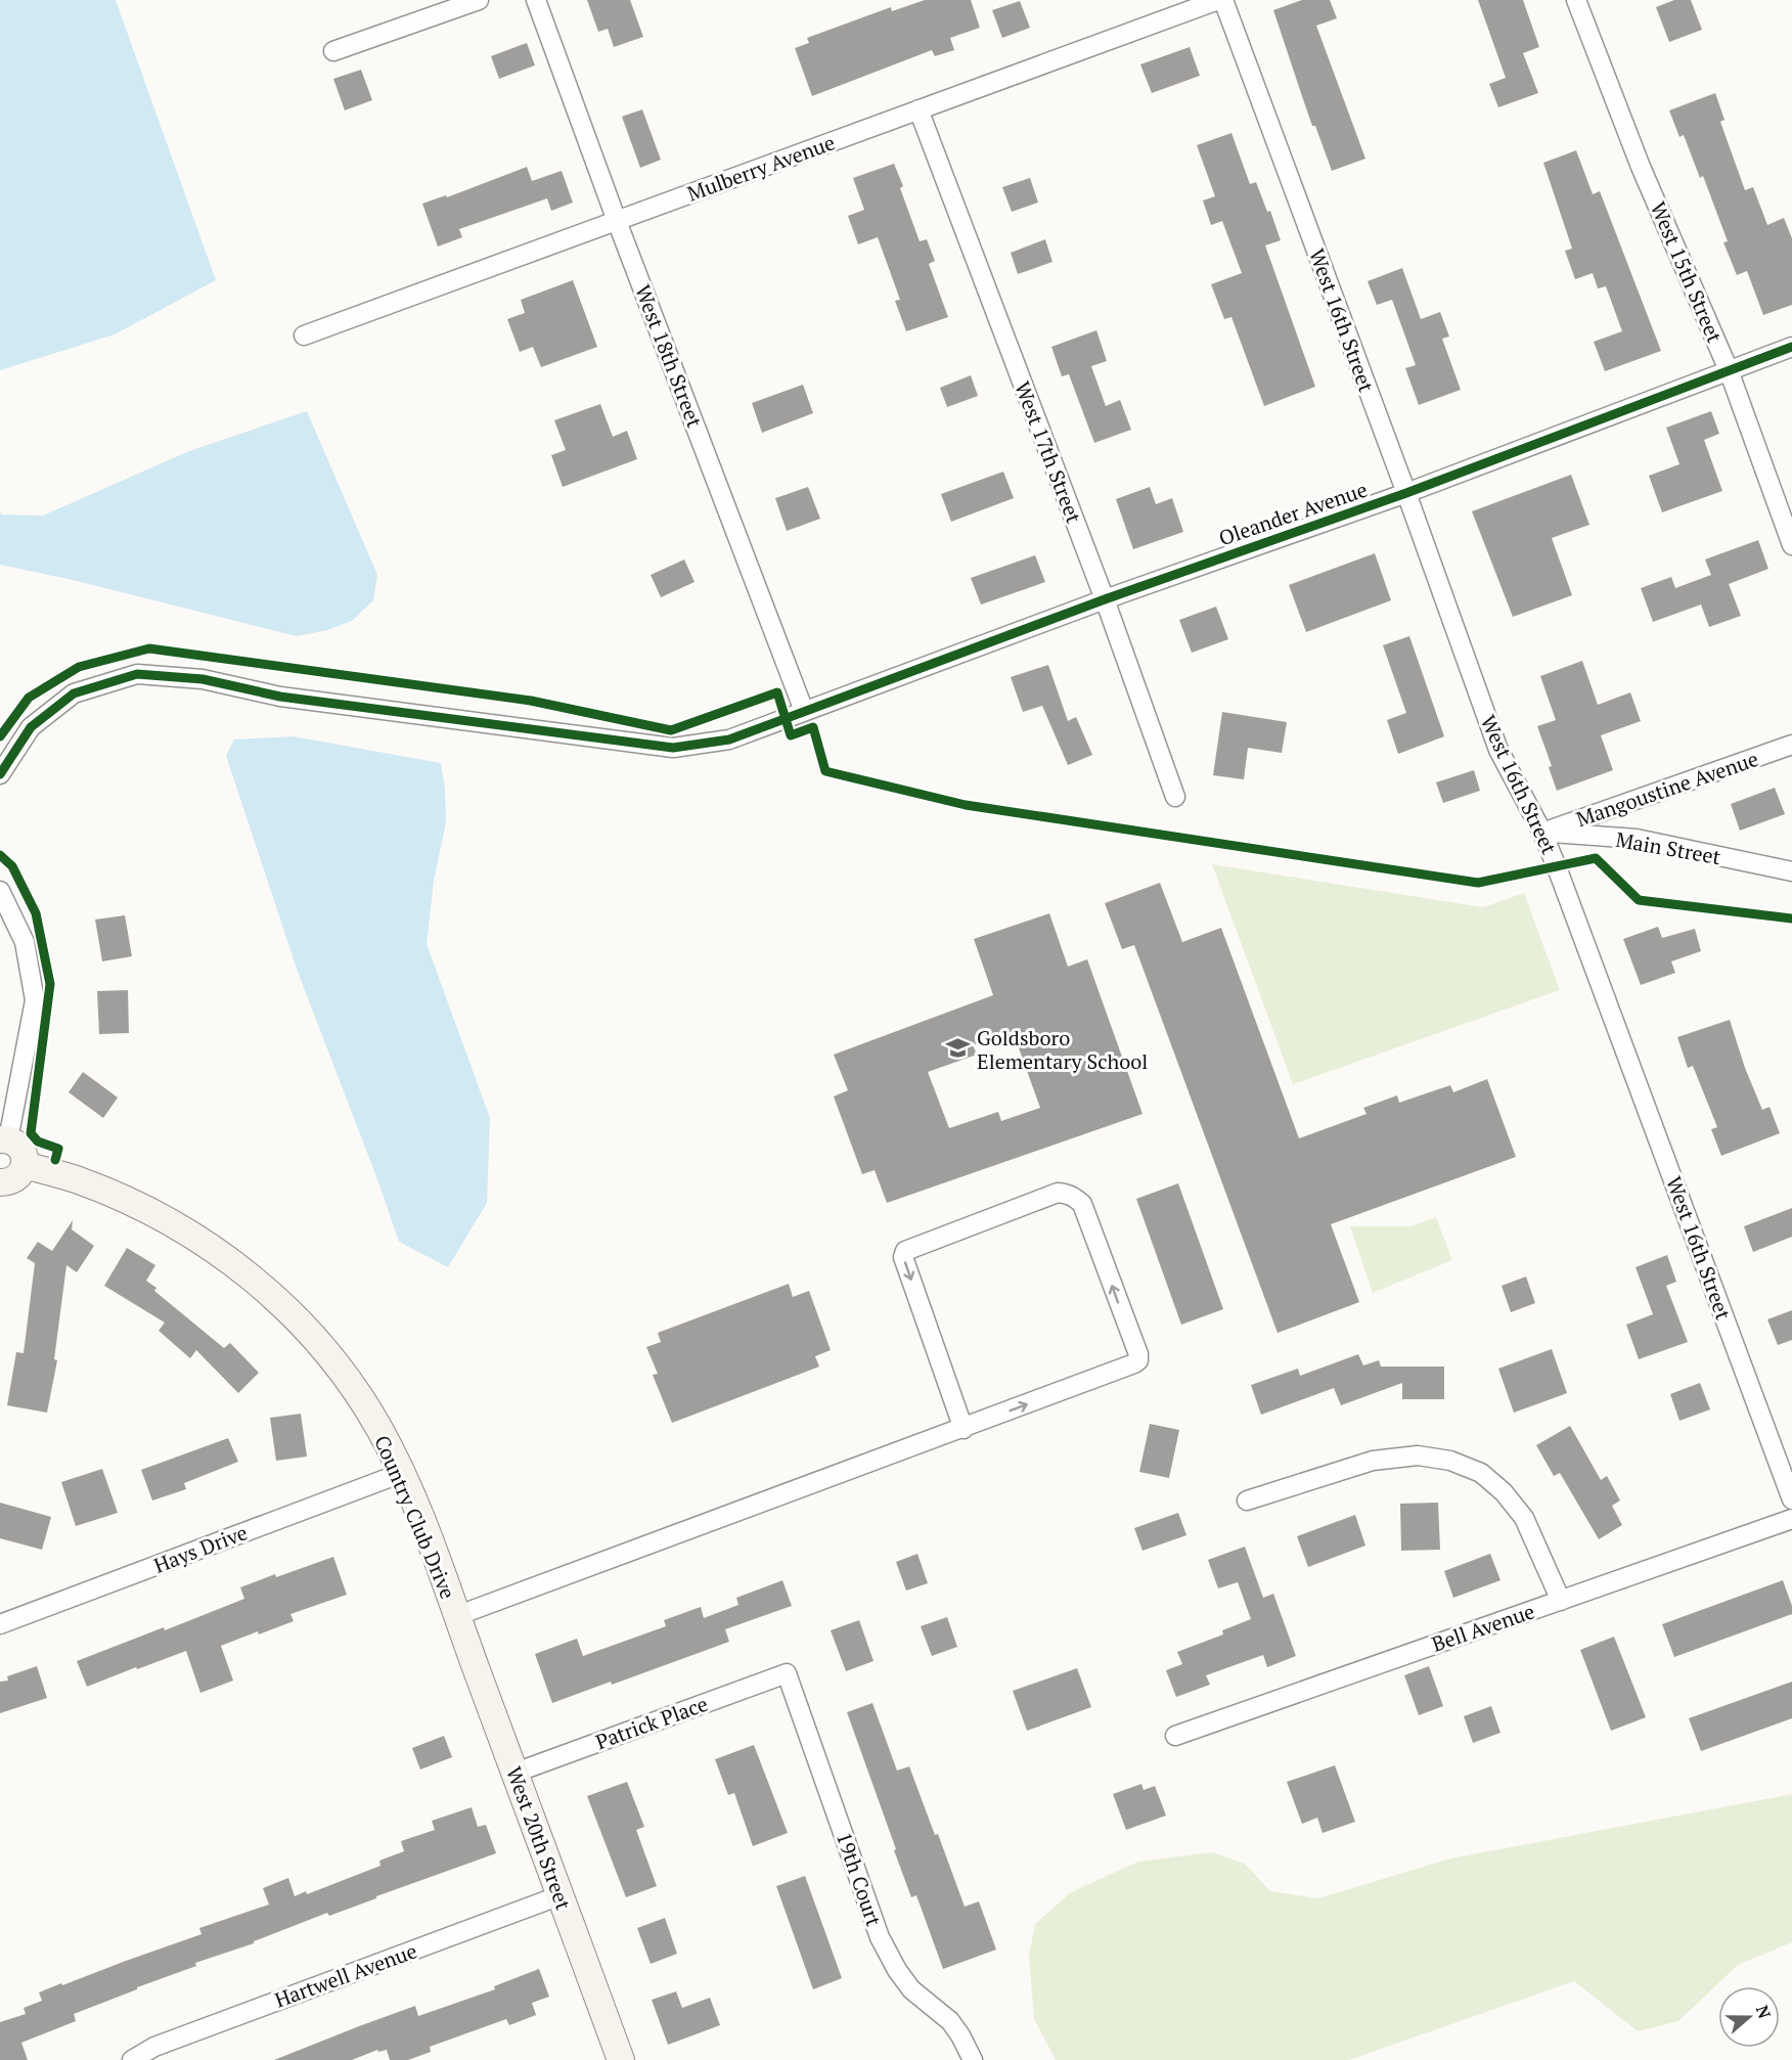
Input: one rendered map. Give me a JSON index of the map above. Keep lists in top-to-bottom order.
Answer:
{
  "streets": {
    "street": [
      "Mulberry Avenue",
      "West 15th Street",
      "West 16th Street",
      "West 18th Street",
      "West 17th Street",
      "Oleander Avenue",
      "Mangoustine Avenue",
      "Main Street",
      "Country Club Drive",
      "Hays Drive",
      "Bell Avenue",
      "Patrick Place",
      "West 20th Street",
      "19th Court",
      "Hartwell Avenue"
    ]
  },
  "crossings": [
    ["Mulberry Avenue", "West 18th Street"],
    ["Mulberry Avenue", "West 17th Street"],
    ["West 15th Street", "Oleander Avenue"],
    ["West 16th Street", "Oleander Avenue"],
    ["West 16th Street", "Mangoustine Avenue"],
    ["West 16th Street", "Main Street"],
    ["West 18th Street", "Oleander Avenue"],
    ["West 17th Street", "Oleander Avenue"],
    ["Mangoustine Avenue", "Main Street"],
    ["Country Club Drive", "Hays Drive"],
    ["Country Club Drive", "West 20th Street"],
    ["Patrick Place", "West 20th Street"],
    ["Patrick Place", "19th Court"],
    ["West 20th Street", "Hartwell Avenue"]
  ],
  "places": {
    "school or university": ["Goldsboro Elementary School"]
  },
  "north": "right"
}
